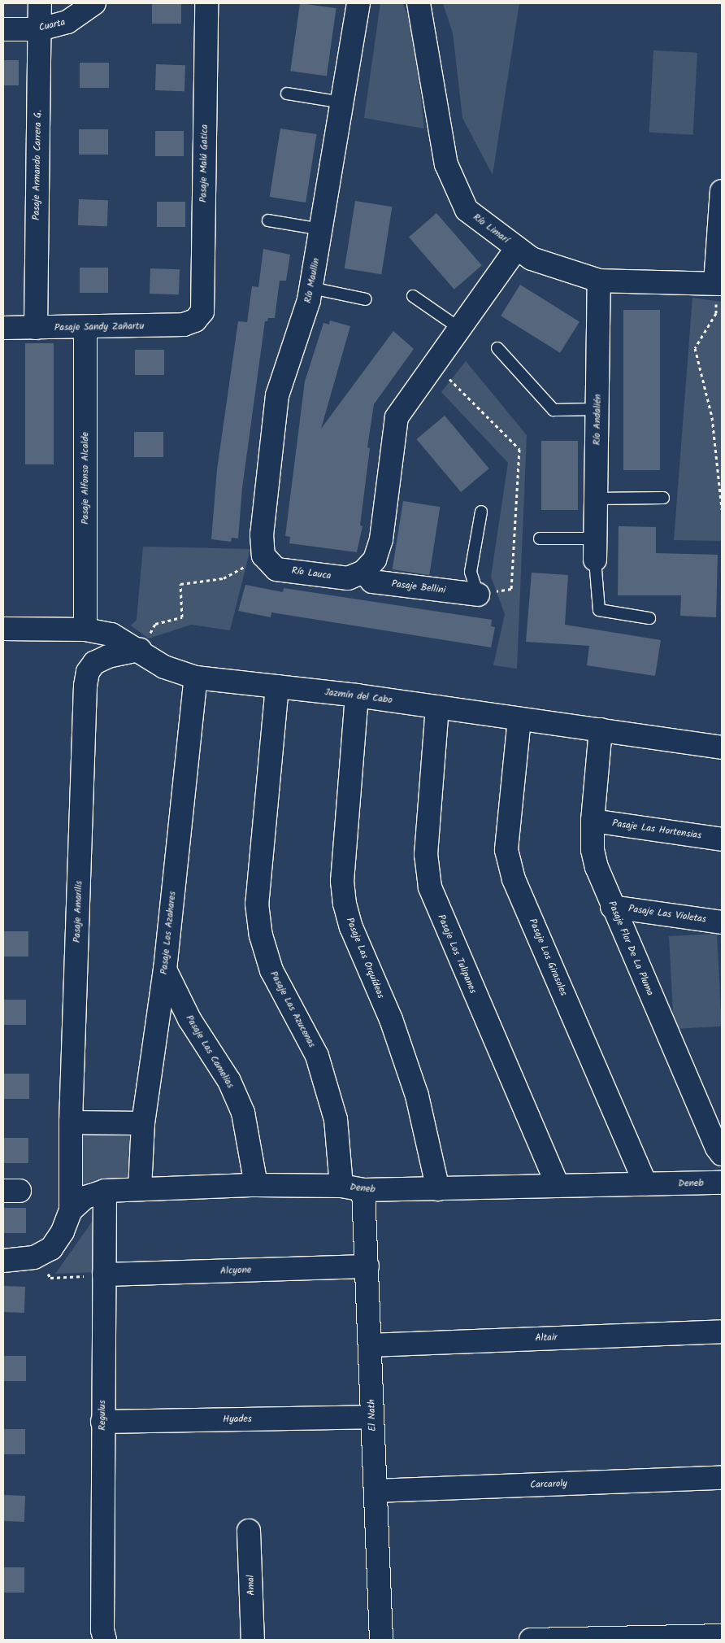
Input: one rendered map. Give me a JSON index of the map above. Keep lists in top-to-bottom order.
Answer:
{
  "streets": {
    "street": [
      "Cuarta",
      "Pasaje Malú Gatica",
      "Pasaje Armando Carrera G.",
      "Río Limarí",
      "Río Maullin",
      "Pasaje Sandy Zañartu",
      "Río Andalién",
      "Pasaje Alfonso Alcalde",
      "Río Lauca",
      "Pasaje Bellini",
      "Jazmín del Cabo",
      "Pasaje Las Hortensias",
      "Pasaje Amarilis",
      "Pasaje Las Violetas",
      "Pasaje Los Azahares",
      "Pasaje Flor De La Pluma",
      "Pasaje Los Tulipanes",
      "Pasaje Los Girasoles",
      "Pasaje Las Orquídeas",
      "Pasaje Las Azucenas",
      "Pasaje Las Camelias",
      "Deneb",
      "Alcyone",
      "Altair",
      "Regulus",
      "El Nath",
      "Hyades",
      "Carcaroly",
      "Amal"
    ]
  },
  "crossings": [
    ["Cuarta", "Pasaje Armando Carrera G."],
    ["Pasaje Malú Gatica", "Pasaje Sandy Zañartu"],
    ["Pasaje Armando Carrera G.", "Pasaje Sandy Zañartu"],
    ["Río Limarí", "Río Andalién"],
    ["Río Maullin", "Río Lauca"],
    ["Pasaje Sandy Zañartu", "Pasaje Alfonso Alcalde"],
    ["Pasaje Alfonso Alcalde", "Jazmín del Cabo"],
    ["Río Lauca", "Pasaje Bellini"],
    ["Jazmín del Cabo", "Pasaje Amarilis"],
    ["Jazmín del Cabo", "Pasaje Los Azahares"],
    ["Jazmín del Cabo", "Pasaje Flor De La Pluma"],
    ["Jazmín del Cabo", "Pasaje Los Tulipanes"],
    ["Jazmín del Cabo", "Pasaje Los Girasoles"],
    ["Jazmín del Cabo", "Pasaje Las Orquídeas"],
    ["Jazmín del Cabo", "Pasaje Las Azucenas"],
    ["Pasaje Las Hortensias", "Pasaje Flor De La Pluma"],
    ["Pasaje Amarilis", "Deneb"],
    ["Pasaje Las Violetas", "Pasaje Flor De La Pluma"],
    ["Pasaje Los Azahares", "Pasaje Las Camelias"],
    ["Pasaje Los Azahares", "Deneb"],
    ["Pasaje Los Tulipanes", "Deneb"],
    ["Pasaje Los Girasoles", "Deneb"],
    ["Pasaje Las Orquídeas", "Deneb"],
    ["Pasaje Las Azucenas", "Deneb"],
    ["Pasaje Las Camelias", "Deneb"],
    ["Deneb", "Regulus"],
    ["Deneb", "El Nath"],
    ["Alcyone", "Regulus"],
    ["Alcyone", "El Nath"],
    ["Altair", "El Nath"],
    ["Regulus", "Hyades"],
    ["El Nath", "Hyades"],
    ["El Nath", "Carcaroly"]
  ]
}
